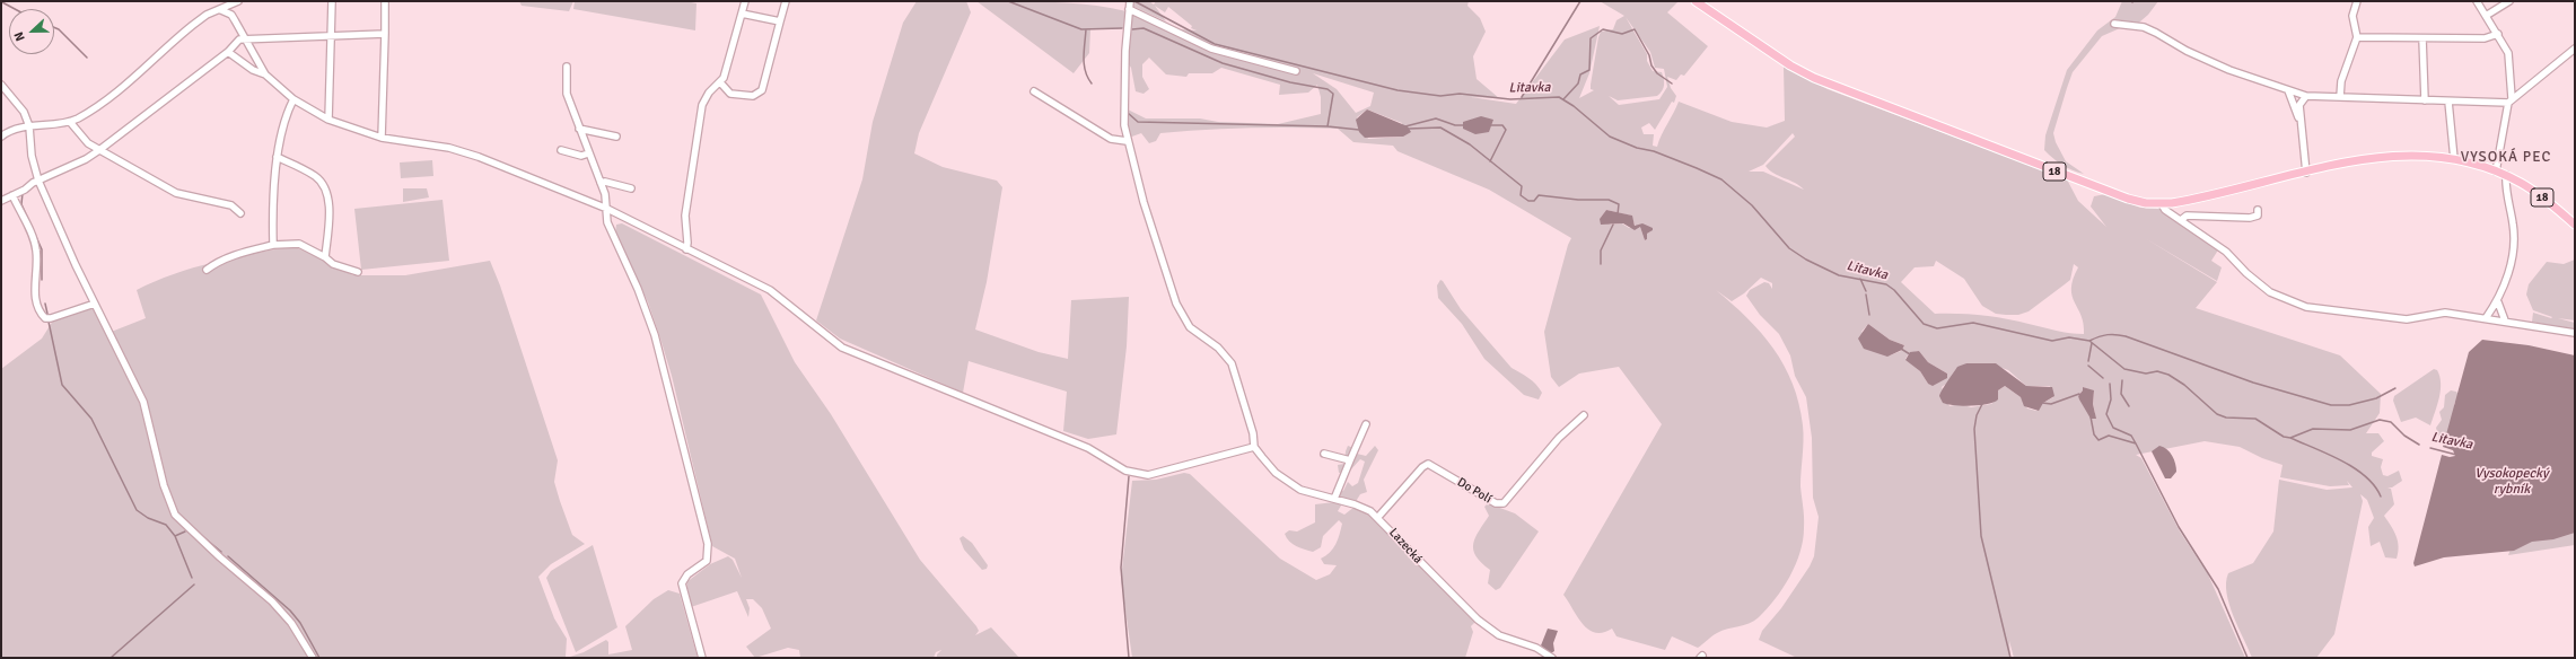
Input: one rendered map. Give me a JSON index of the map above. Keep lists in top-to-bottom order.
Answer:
{
  "streets": {
    "main road": ["18"],
    "street": ["Do Polí", "Lazecká"]
  },
  "crossings": [
    ["Do Polí", "Lazecká"]
  ],
  "districts": ["VYSOKÁ PEC"],
  "water": ["Litavka", "Vysokopecký rybník"],
  "north": "left"
}
